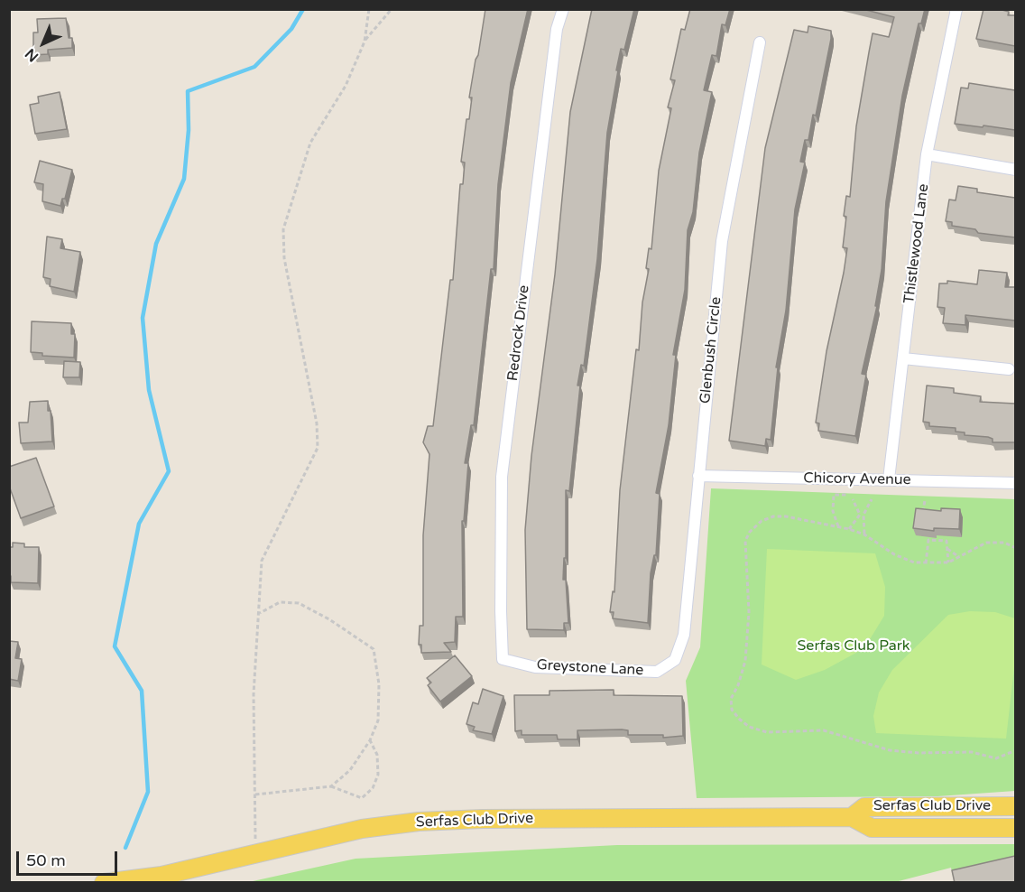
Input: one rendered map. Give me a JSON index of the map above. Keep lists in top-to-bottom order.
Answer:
{
  "streets": {
    "main road": ["Serfas Club Drive"],
    "street": [
      "Thistlewood Lane",
      "Redrock Drive",
      "Glenbush Circle",
      "Chicory Avenue",
      "Greystone Lane"
    ]
  },
  "crossings": [
    ["Thistlewood Lane", "Chicory Avenue"],
    ["Redrock Drive", "Greystone Lane"],
    ["Glenbush Circle", "Chicory Avenue"],
    ["Glenbush Circle", "Greystone Lane"]
  ],
  "parks": ["Serfas Club Park"],
  "scale_bar": "50 m",
  "north": "bottom left"
}
